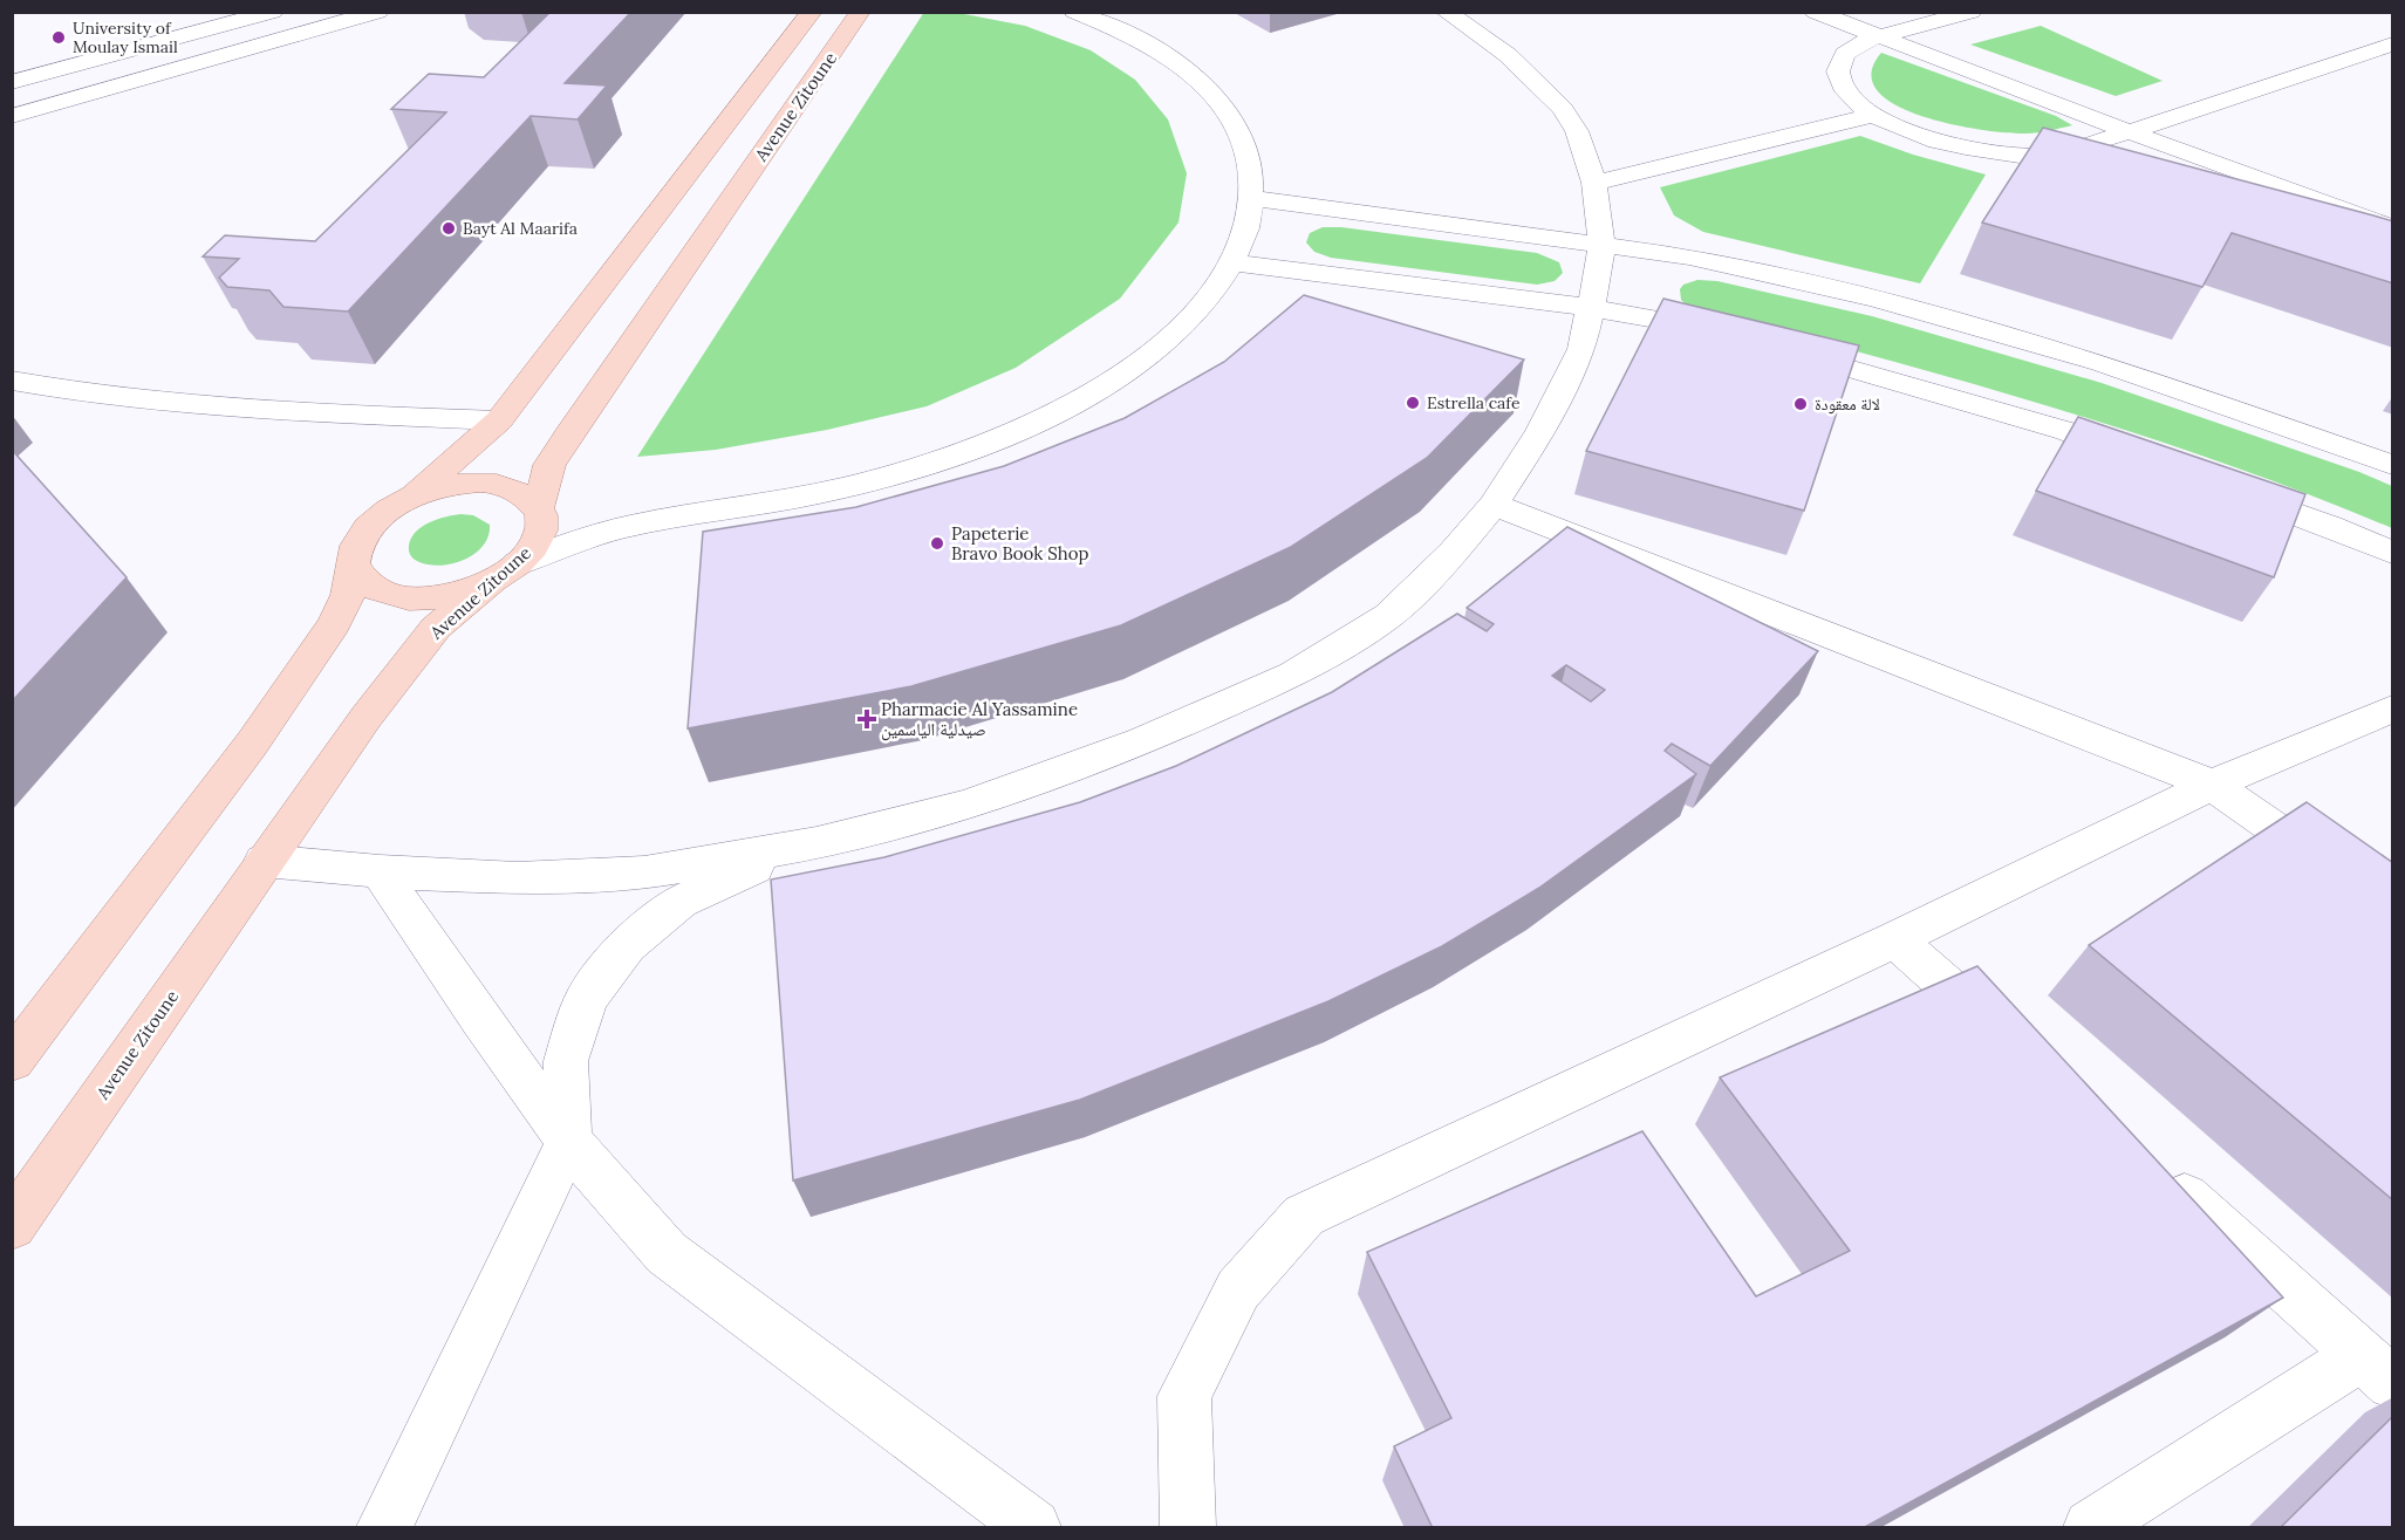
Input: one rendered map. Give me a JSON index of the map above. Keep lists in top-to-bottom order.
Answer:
{
  "streets": {
    "main road": ["Avenue Zitoune"]
  },
  "places": {
    "other": [
      "University of Moulay Ismail",
      "Bayt Al Maarifa",
      "Estrella cafe",
      "لالة معقودة",
      "Papeterie Bravo Book Shop"
    ],
    "health": ["Pharmacie Al Yassamine صيدلية الياسمين"]
  }
}
